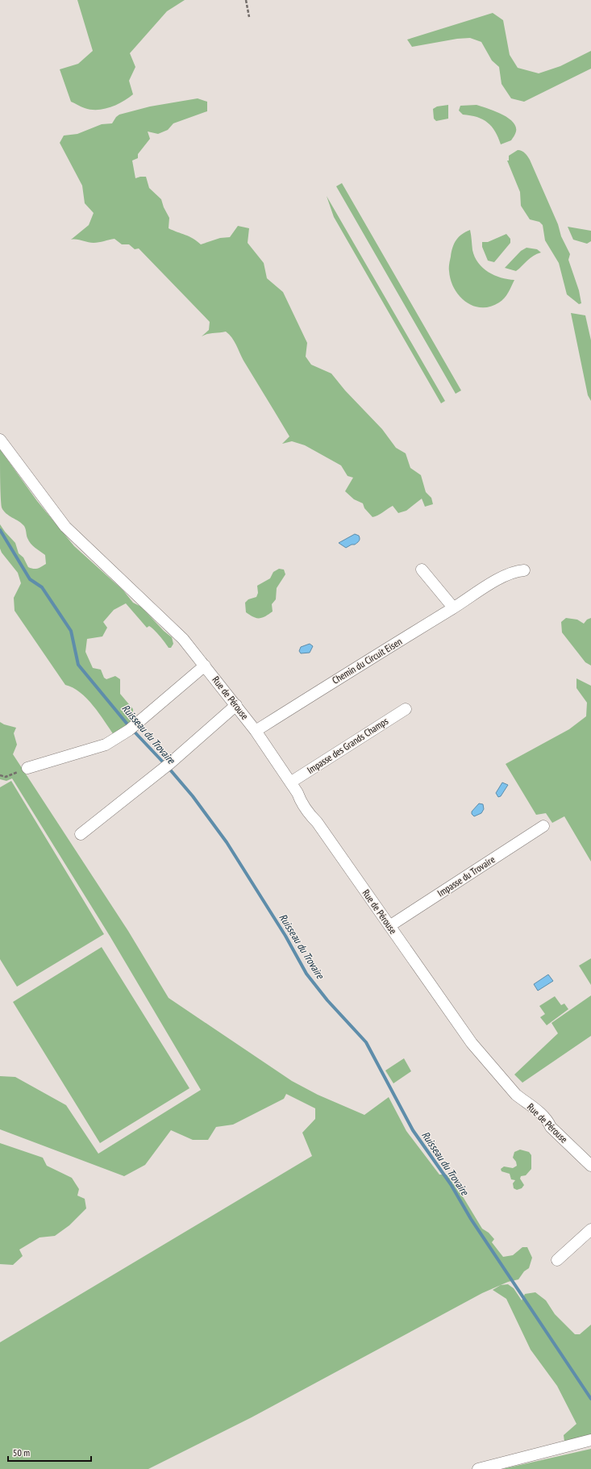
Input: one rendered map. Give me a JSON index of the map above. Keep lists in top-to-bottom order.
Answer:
{
  "streets": {
    "street": [
      "Chemin du Circuit Eisen",
      "Rue de Pérouse",
      "Impasse des Grands Champs",
      "Impasse du Trovaire"
    ]
  },
  "crossings": [
    ["Chemin du Circuit Eisen", "Rue de Pérouse"],
    ["Rue de Pérouse", "Impasse des Grands Champs"],
    ["Rue de Pérouse", "Impasse du Trovaire"]
  ],
  "water": ["Ruisseau du Trovaire"],
  "scale_bar": "50 m"
}
